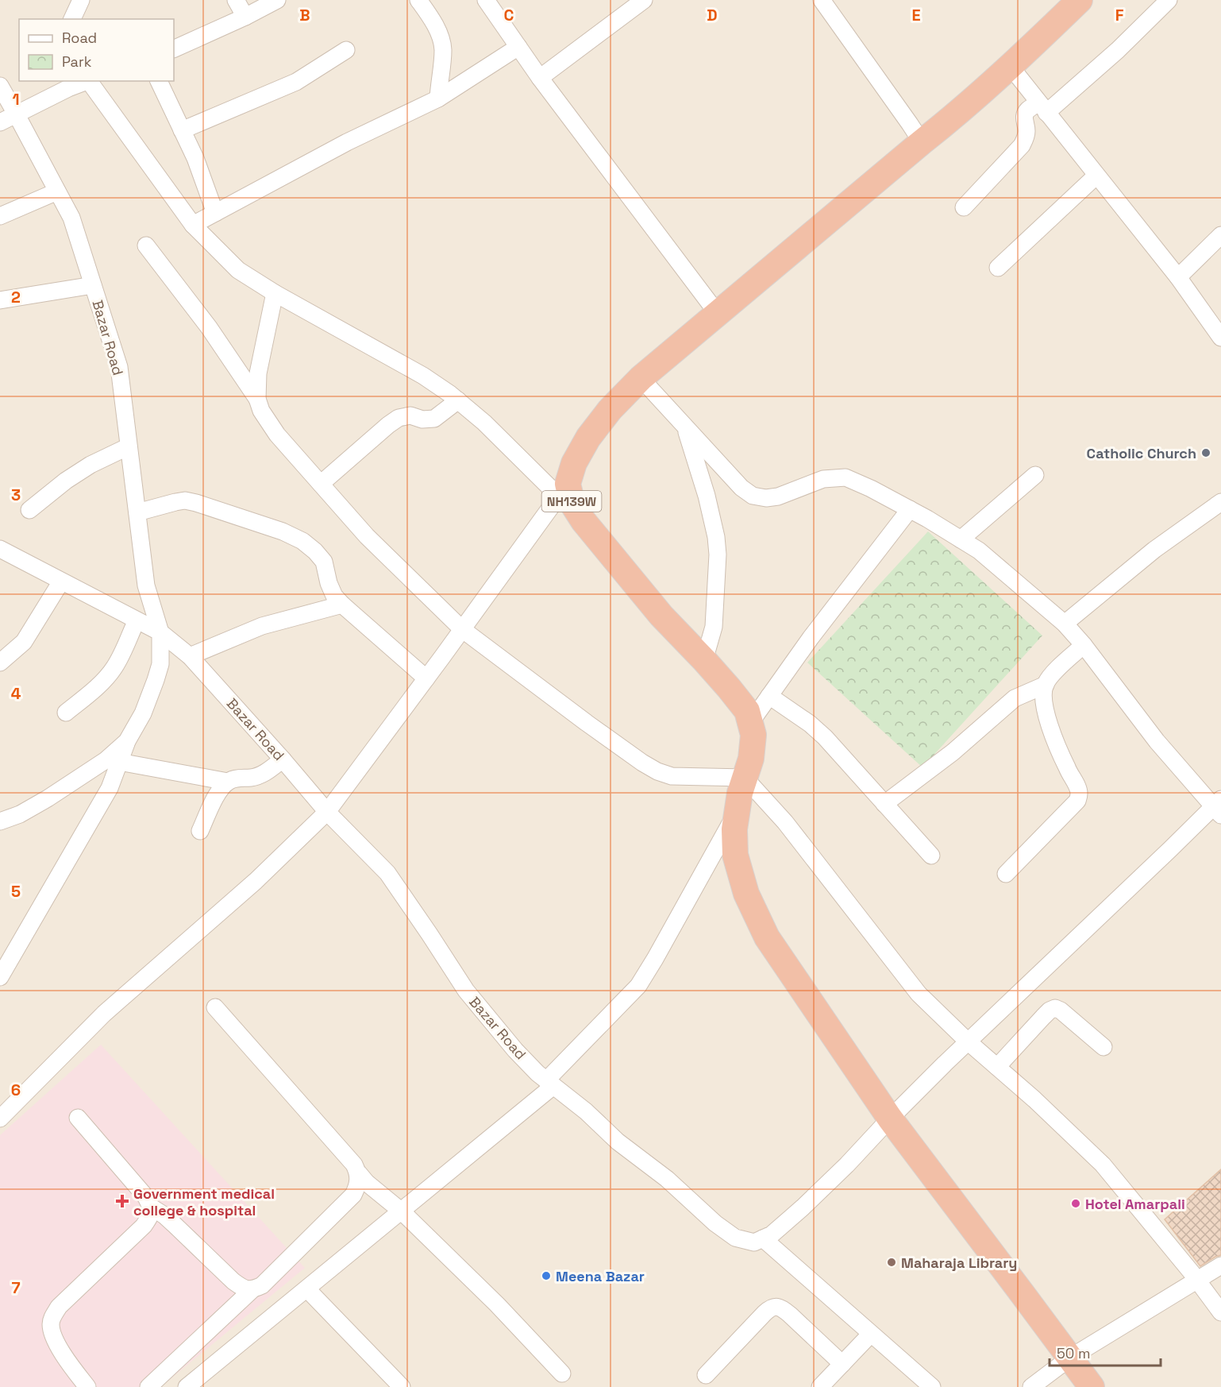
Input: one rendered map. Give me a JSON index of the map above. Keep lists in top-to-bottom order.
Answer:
{
  "streets": {
    "highway": ["NH139W"],
    "street": ["Bazar Road"]
  },
  "places": {
    "other": [
      "Catholic Church",
      "Hotel Amarpali",
      "Maharaja Library",
      "Meena Bazar"
    ],
    "health": ["Government medical college & hospital"]
  },
  "legend": ["Road", "Park"],
  "scale_bar": "50 m",
  "grid": {
    "columns": [
      "B",
      "C",
      "D",
      "E",
      "F"
    ],
    "rows": [
      "1",
      "2",
      "3",
      "4",
      "5",
      "6",
      "7"
    ]
  }
}
